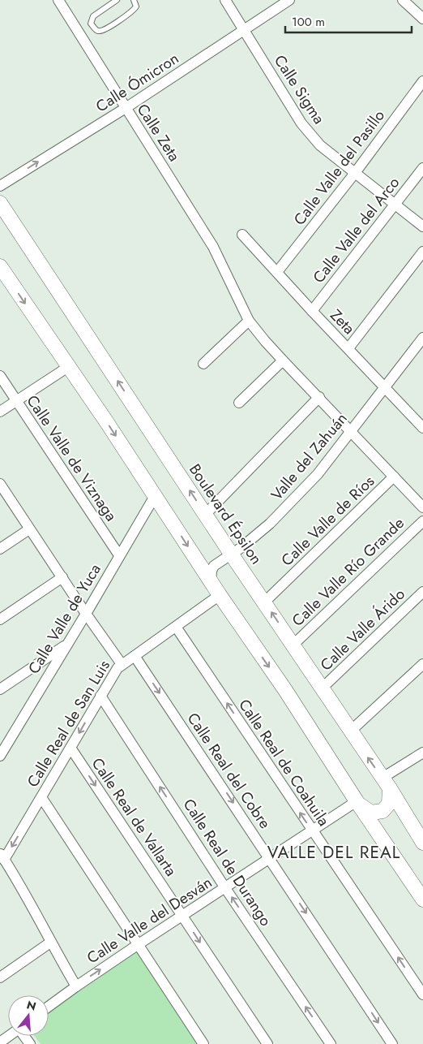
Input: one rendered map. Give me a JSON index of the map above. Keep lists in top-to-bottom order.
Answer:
{
  "streets": {
    "street": [
      "Calle Ómicron",
      "Calle Sigma",
      "Calle Zeta",
      "Calle Valle del Pasillo",
      "Calle Valle del Arco",
      "Zeta",
      "Valle del Zahuán",
      "Calle Valle de Viznaga",
      "Boulevard Épsilon",
      "Calle Valle de Ríos",
      "Calle Valle Río Grande",
      "Calle Valle de Yuca",
      "Calle Valle Árido",
      "Calle Real de San Luis",
      "Calle Real de Coahuila",
      "Calle Real del Cobre",
      "Calle Real de Vallarta",
      "Calle Real de Durango",
      "Calle Valle del Desván"
    ]
  },
  "crossings": [
    ["Calle Ómicron", "Calle Sigma"],
    ["Calle Ómicron", "Calle Zeta"],
    ["Calle Sigma", "Calle Valle del Pasillo"],
    ["Calle Sigma", "Calle Valle del Arco"],
    ["Calle Zeta", "Valle del Zahuán"],
    ["Calle Zeta", "Calle Valle de Ríos"],
    ["Calle Valle del Pasillo", "Zeta"],
    ["Calle Valle del Arco", "Zeta"],
    ["Zeta", "Valle del Zahuán"],
    ["Valle del Zahuán", "Boulevard Épsilon"],
    ["Calle Valle de Viznaga", "Calle Valle de Yuca"],
    ["Boulevard Épsilon", "Calle Valle de Ríos"],
    ["Boulevard Épsilon", "Calle Valle Río Grande"],
    ["Boulevard Épsilon", "Calle Valle Árido"],
    ["Calle Real de San Luis", "Calle Real de Coahuila"],
    ["Calle Real de San Luis", "Calle Real del Cobre"],
    ["Calle Real de San Luis", "Calle Real de Vallarta"],
    ["Calle Real de San Luis", "Calle Real de Durango"],
    ["Calle Real de Coahuila", "Calle Valle del Desván"],
    ["Calle Real del Cobre", "Calle Valle del Desván"],
    ["Calle Real de Vallarta", "Calle Valle del Desván"],
    ["Calle Real de Durango", "Calle Valle del Desván"]
  ],
  "one_way": ["Calle Ómicron", "Calle Real del Cobre", "Calle Real de Durango"],
  "districts": ["VALLE DEL REAL"],
  "scale_bar": "100 m",
  "north": "top"
}
